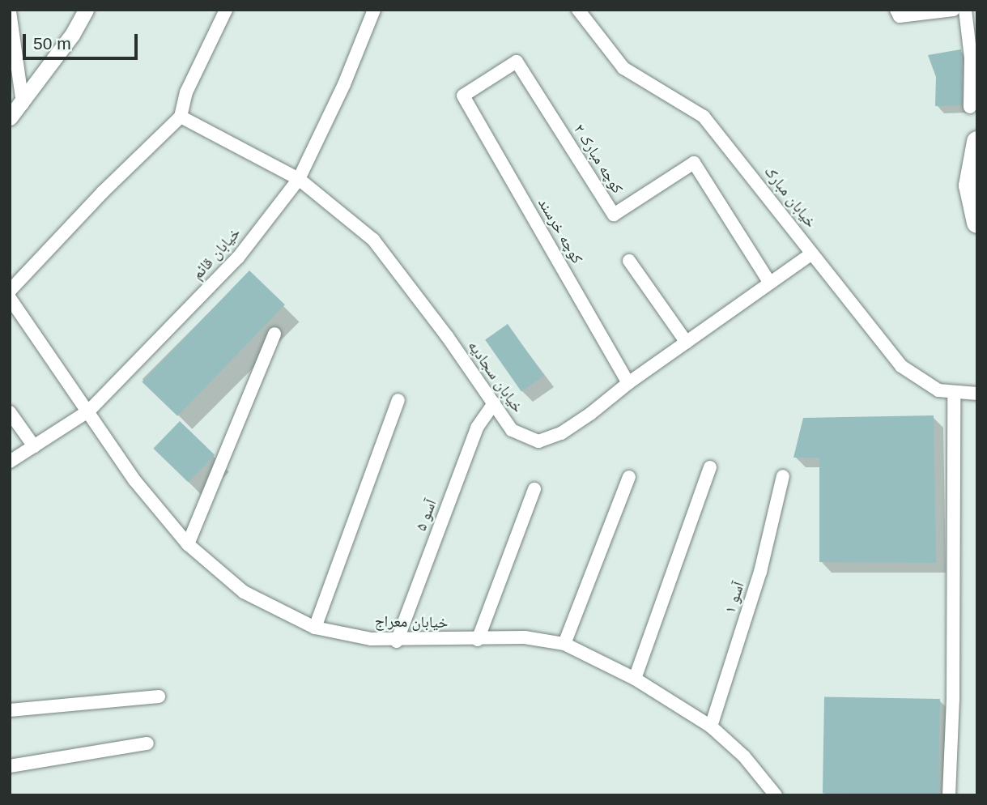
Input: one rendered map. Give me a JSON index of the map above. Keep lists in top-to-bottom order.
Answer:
{
  "streets": {
    "street": [
      "کوچه مبارک ۲",
      "خیابان مبارک",
      "کوچه خرسند",
      "خیابان قائم",
      "خیابان سجادیه",
      "آسو ۵",
      "آسو ۱",
      "خیابان معراج"
    ]
  },
  "crossings": [
    ["کوچه مبارک ۲", "کوچه خرسند"],
    ["کوچه مبارک ۲", "خیابان سجادیه"],
    ["خیابان مبارک", "خیابان سجادیه"],
    ["کوچه خرسند", "خیابان سجادیه"],
    ["خیابان قائم", "خیابان سجادیه"],
    ["خیابان قائم", "خیابان معراج"],
    ["خیابان سجادیه", "آسو ۵"],
    ["آسو ۵", "خیابان معراج"],
    ["آسو ۱", "خیابان معراج"]
  ],
  "scale_bar": "50 m"
}
